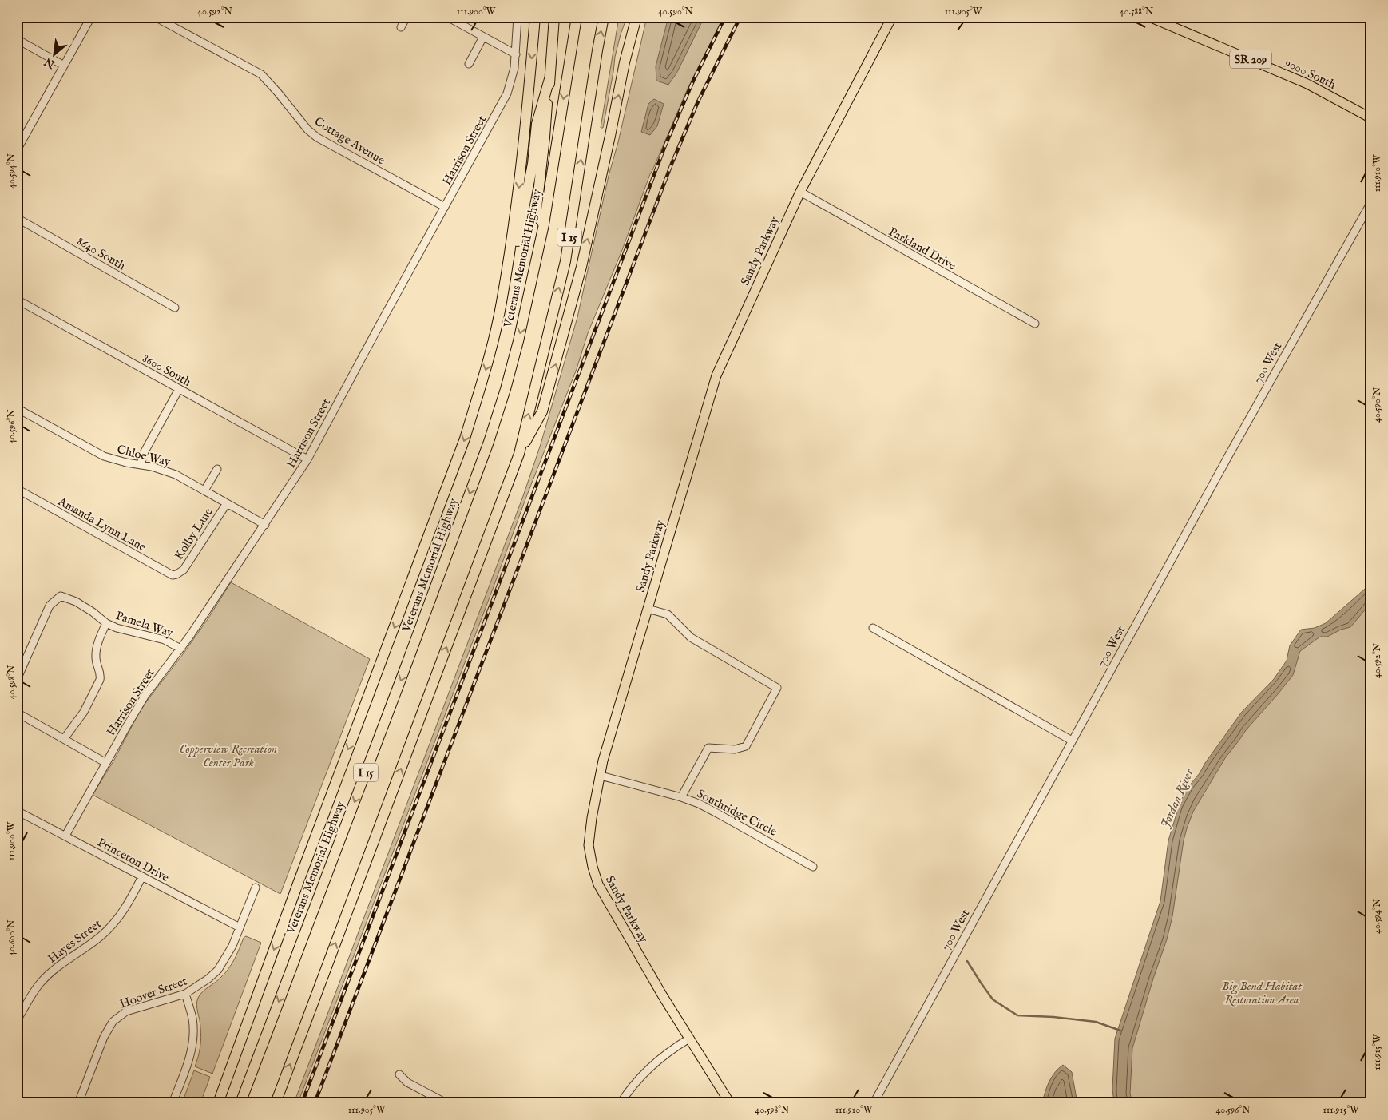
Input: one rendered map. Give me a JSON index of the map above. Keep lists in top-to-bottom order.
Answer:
{
  "streets": {
    "highway": ["I 15", "Veterans Memorial Highway"],
    "main road": ["SR 209", "9000 South", "Sandy Parkway"],
    "street": [
      "Cottage Avenue",
      "Harrison Street",
      "Parkland Drive",
      "8640 South",
      "700 West",
      "8600 South",
      "Chloe Way",
      "Amanda Lynn Lane",
      "Kolby Lane",
      "Pamela Way",
      "Southridge Circle",
      "Princeton Drive",
      "Hayes Street",
      "Hoover Street"
    ]
  },
  "crossings": [
    ["Cottage Avenue", "Harrison Street"],
    ["Harrison Street", "8600 South"],
    ["Harrison Street", "Chloe Way"],
    ["Harrison Street", "Pamela Way"],
    ["Harrison Street", "Princeton Drive"],
    ["Parkland Drive", "Sandy Parkway"],
    ["Sandy Parkway", "Southridge Circle"],
    ["Chloe Way", "Kolby Lane"],
    ["Amanda Lynn Lane", "Kolby Lane"],
    ["Princeton Drive", "Hayes Street"],
    ["Princeton Drive", "Hoover Street"]
  ],
  "water": ["Jordan River"],
  "parks": ["Copperview Recreation Center Park", "Big Bend Habitat Restoration Area"],
  "north": "bottom left",
  "coordinates": [
    "40.592°N",
    "111.900°W",
    "40.590°N",
    "111.905°W",
    "40.588°N",
    "40.594°N",
    "111.910°W",
    "40.596°N",
    "40.598°N",
    "40.600°N",
    "111.915°W"
  ]
}
